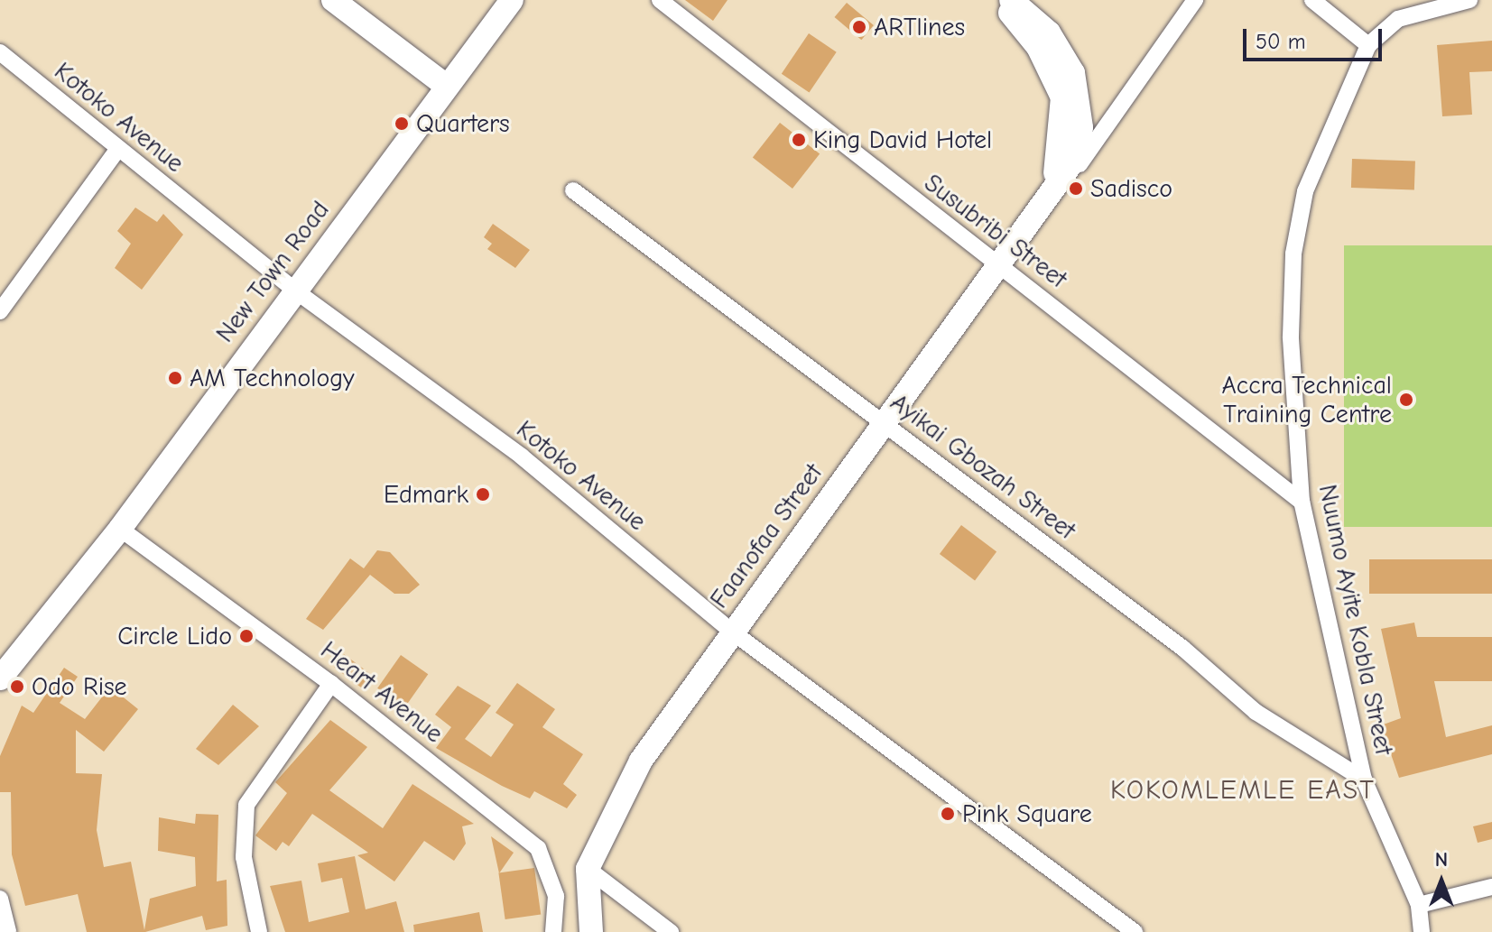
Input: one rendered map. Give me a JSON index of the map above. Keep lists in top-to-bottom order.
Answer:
{
  "streets": {
    "main road": ["New Town Road", "Faanofaa Street"],
    "street": [
      "Kotoko Avenue",
      "Susubribi Street",
      "Ayikai Gbozah Street",
      "Nuumo Ayite Kobla Street",
      "Heart Avenue"
    ]
  },
  "crossings": [
    ["Kotoko Avenue", "New Town Road"],
    ["Kotoko Avenue", "Faanofaa Street"],
    ["Susubribi Street", "Faanofaa Street"],
    ["Susubribi Street", "Nuumo Ayite Kobla Street"],
    ["New Town Road", "Heart Avenue"],
    ["Ayikai Gbozah Street", "Faanofaa Street"],
    ["Ayikai Gbozah Street", "Nuumo Ayite Kobla Street"]
  ],
  "districts": ["KOKOMLEMLE EAST"],
  "places": [
    "ARTlines",
    "Quarters",
    "King David Hotel",
    "Sadisco",
    "AM Technology",
    "Accra Technical Training Centre",
    "Edmark",
    "Circle Lido",
    "Odo Rise",
    "Pink Square"
  ],
  "scale_bar": "50 m",
  "north": "top"
}
